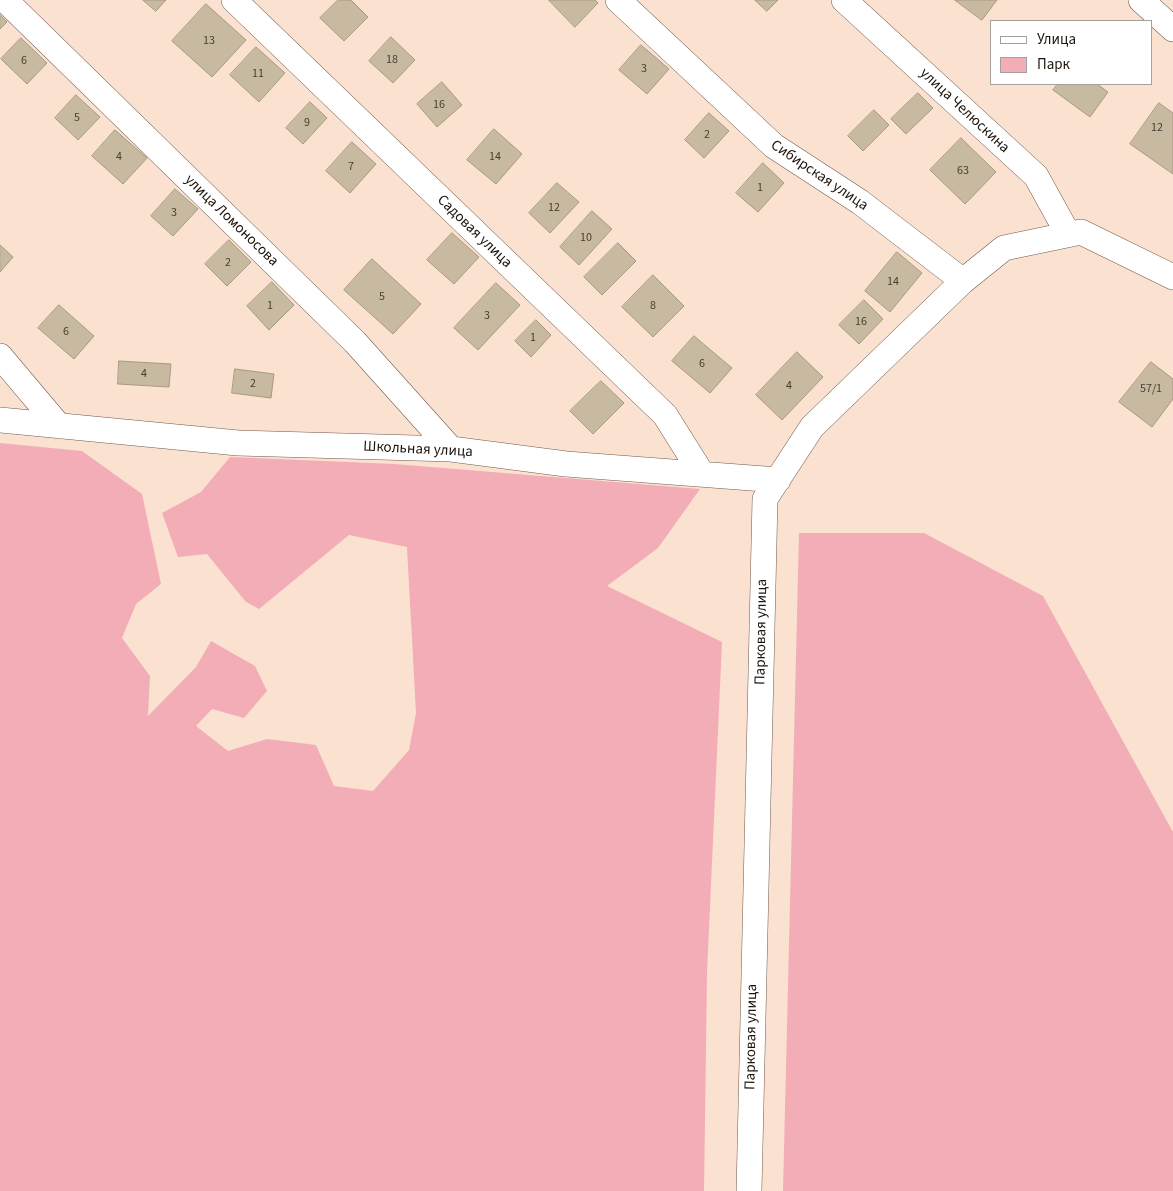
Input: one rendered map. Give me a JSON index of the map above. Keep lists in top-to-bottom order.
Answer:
{
  "streets": {
    "street": [
      "улица Челюскина",
      "Сибирская улица",
      "улица Ломоносова",
      "Садовая улица",
      "Школьная улица",
      "Парковая улица"
    ]
  },
  "crossings": [
    ["улица Челюскина", "Парковая улица"],
    ["Сибирская улица", "Парковая улица"],
    ["улица Ломоносова", "Школьная улица"],
    ["Садовая улица", "Школьная улица"],
    ["Школьная улица", "Парковая улица"]
  ],
  "house_numbers": [
    "13",
    "18",
    "6",
    "3",
    "11",
    "16",
    "5",
    "9",
    "12",
    "2",
    "4",
    "14",
    "7",
    "63",
    "1",
    "12",
    "3",
    "10",
    "2",
    "14",
    "5",
    "1",
    "8",
    "3",
    "16",
    "6",
    "1",
    "6",
    "4",
    "2",
    "4",
    "57/1"
  ],
  "legend": ["Улица", "Парк"]
}
